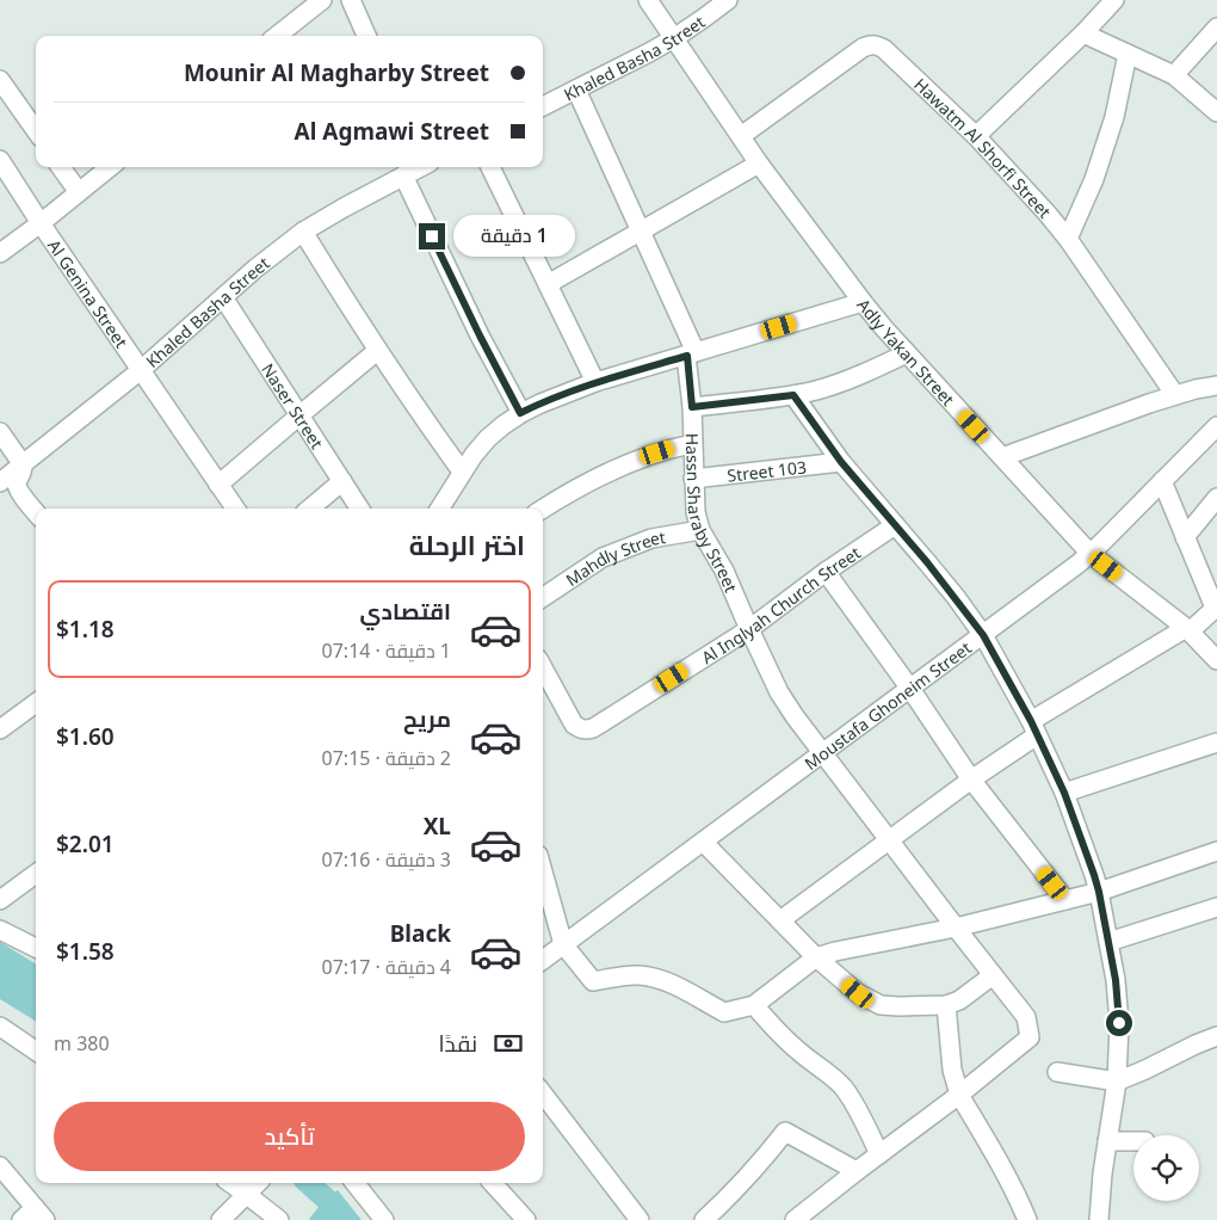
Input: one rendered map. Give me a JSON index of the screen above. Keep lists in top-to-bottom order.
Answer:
{
  "streets": {
    "street": [
      "Khaled Basha Street",
      "Hawatm Al Shorfi Street",
      "Al Genina Street",
      "Adly Yakan Street",
      "Naser Street",
      "Street 103",
      "Hassn Sharaby Street",
      "Mahdly Street",
      "Al Inglyah Church Street",
      "Moustafa Ghoneim Street"
    ]
  },
  "crossings": [
    ["Khaled Basha Street", "Al Genina Street"],
    ["Khaled Basha Street", "Adly Yakan Street"],
    ["Khaled Basha Street", "Naser Street"],
    ["Khaled Basha Street", "Hassn Sharaby Street"],
    ["Hawatm Al Shorfi Street", "Adly Yakan Street"],
    ["Adly Yakan Street", "Moustafa Ghoneim Street"],
    ["Street 103", "Hassn Sharaby Street"],
    ["Hassn Sharaby Street", "Mahdly Street"],
    ["Hassn Sharaby Street", "Al Inglyah Church Street"],
    ["Hassn Sharaby Street", "Moustafa Ghoneim Street"]
  ],
  "page": {
    "banner": ["Mounir Al Magharby Street", "Al Agmawi Street"],
    "bubble": "1 دقيقة",
    "heading": "اختر الرحلة",
    "list": [
      {
        "name": "اقتصادي",
        "note": "1 دقيقة · 07:14",
        "value": "$1.18"
      },
      {
        "name": "مريح",
        "note": "2 دقيقة · 07:15",
        "value": "$1.60"
      },
      {
        "name": "XL",
        "note": "3 دقيقة · 07:16",
        "value": "$2.01"
      },
      {
        "name": "Black",
        "note": "4 دقيقة · 07:17",
        "value": "$1.58"
      }
    ],
    "pay": ["نقدًا", "380 m"],
    "buttons": "تأكيد"
  }
}
